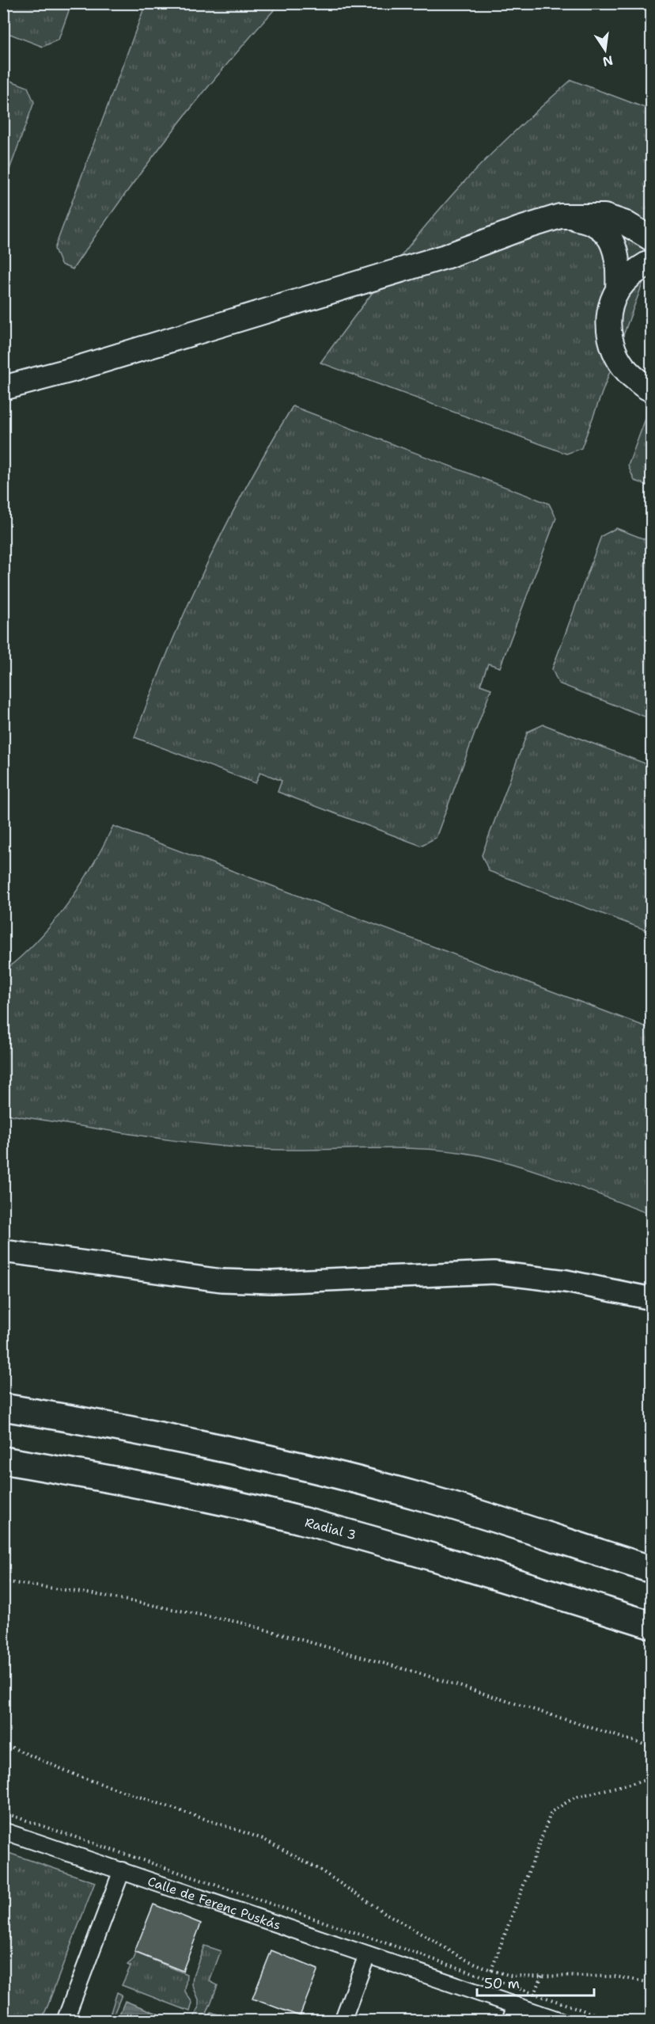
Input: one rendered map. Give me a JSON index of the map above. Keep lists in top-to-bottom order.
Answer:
{
  "streets": {
    "highway": ["Radial 3"],
    "street": ["Calle de Ferenc Puskás"]
  },
  "scale_bar": "50 m",
  "north": "bottom"
}
